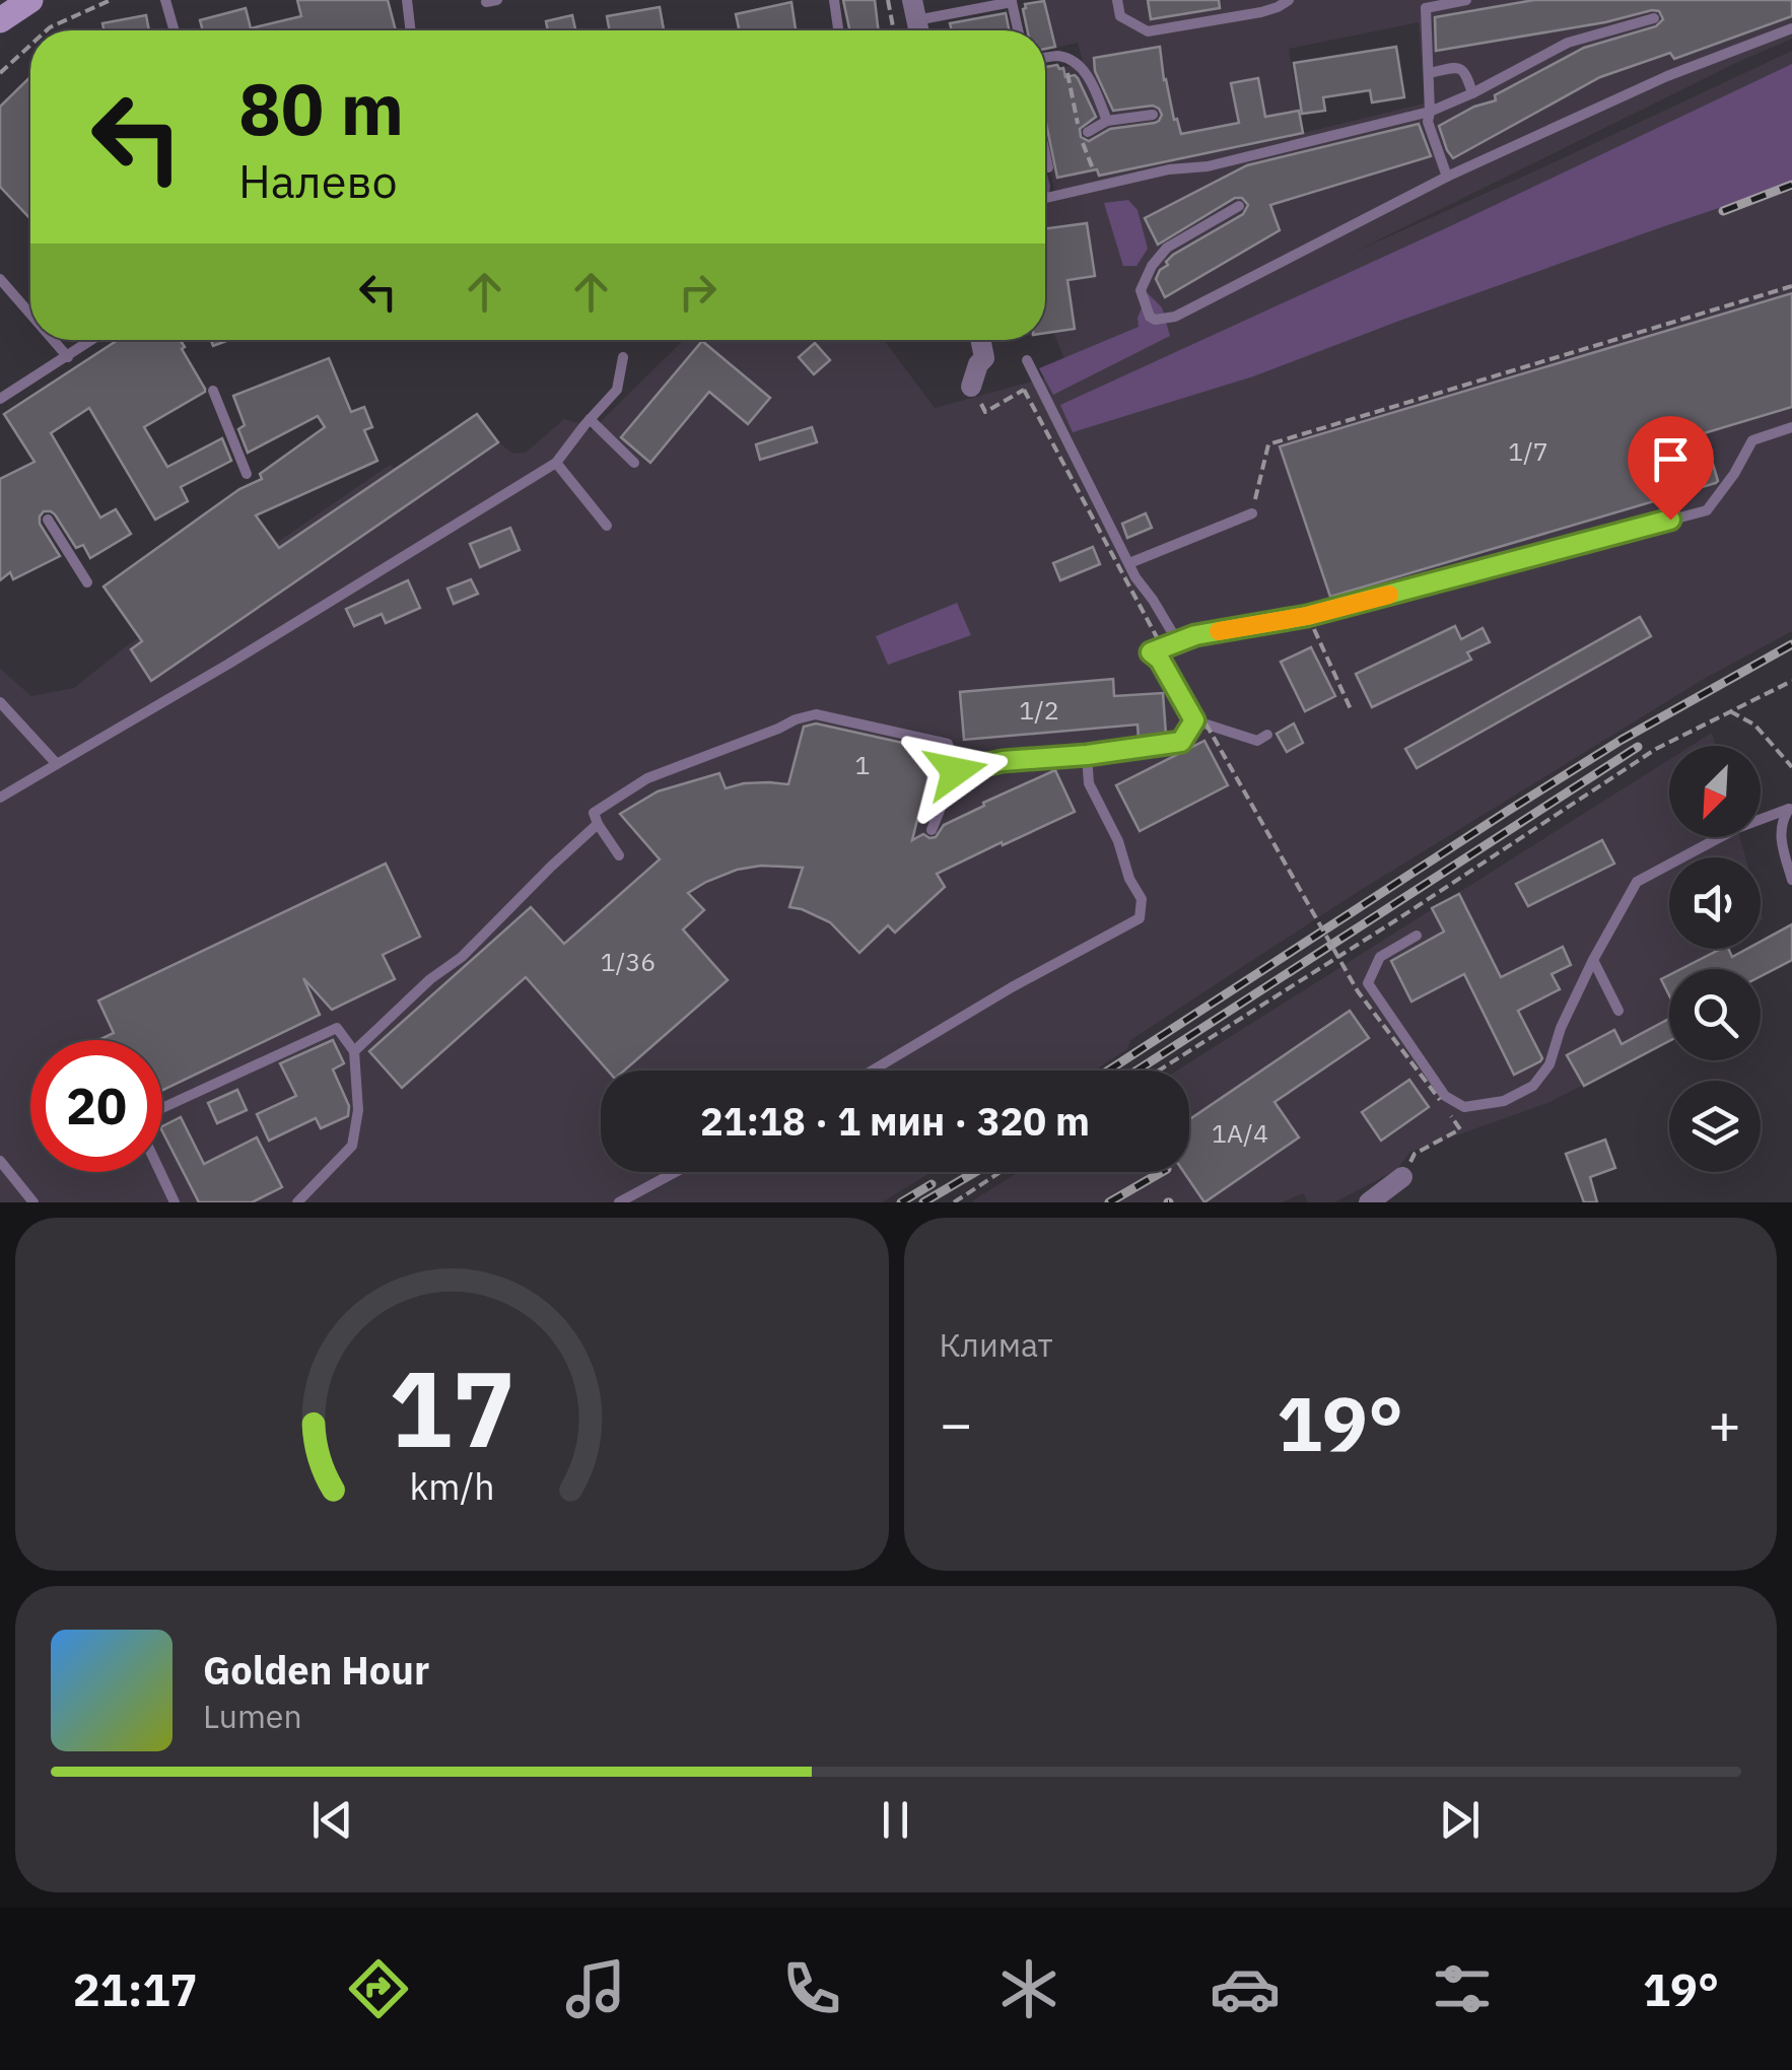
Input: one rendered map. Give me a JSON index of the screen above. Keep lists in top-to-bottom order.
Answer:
{
  "house_numbers": [
    "1/7",
    "1/2",
    "1",
    "1/36",
    "1А/4"
  ],
  "north": "bottom left",
  "page": {
    "turn": ["80 m", "Налево"],
    "limit": "20",
    "trip": "21:18 · 1 мин · 320 m",
    "tile": "Климат",
    "heat": ["−", "19°", "+"],
    "song": ["Golden Hour", "Lumen"],
    "tabs": ["21:17", "19°"],
    "gauge": ["17", "km/h"]
  }
}
